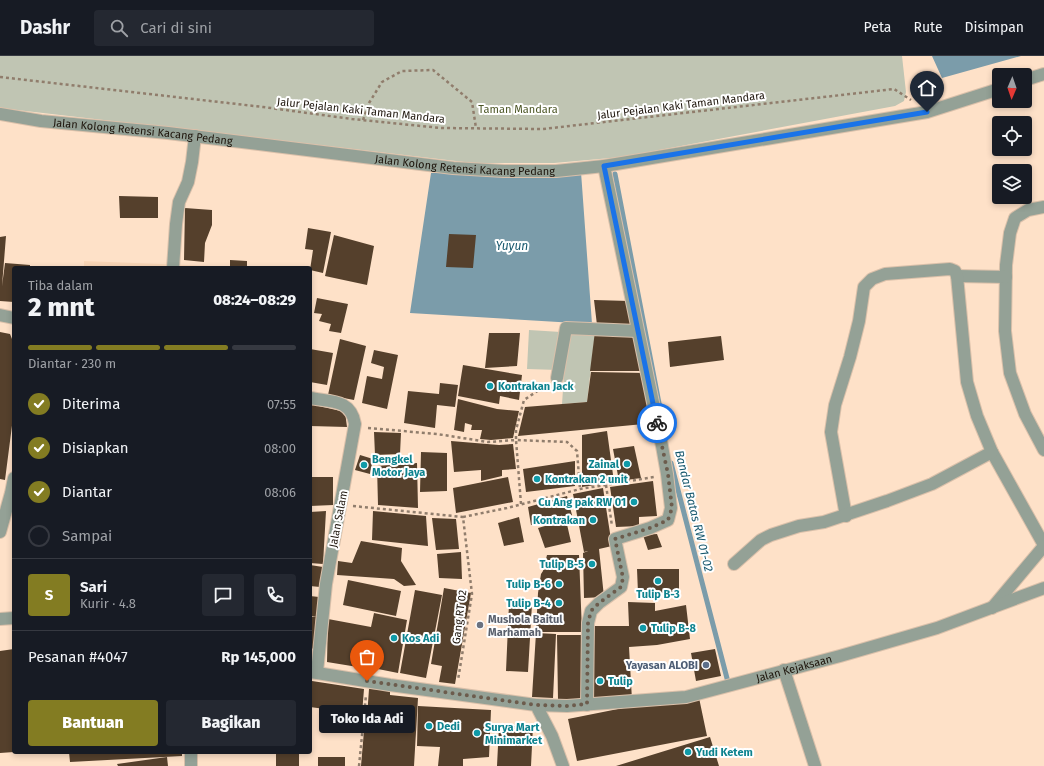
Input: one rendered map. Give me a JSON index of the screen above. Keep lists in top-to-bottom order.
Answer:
{
  "streets": {
    "street": ["Jalan Kolong Retensi Kacang Pedang", "Jalan Salam", "Jalan Kejaksaan"],
    "path": ["Jalur Pejalan Kaki Taman Mandara", "Gang RT 02"]
  },
  "crossings": [
    ["Jalur Pejalan Kaki Taman Mandara", "Jalan Kolong Retensi Kacang Pedang"],
    ["Jalan Salam", "Jalan Kejaksaan"],
    ["Gang RT 02", "Jalan Kejaksaan"]
  ],
  "water": ["Yuyun", "Bandar Batas RW 01-02"],
  "parks": ["Taman Mandara"],
  "places": [
    "Kontrakan Jack",
    "Zainal",
    "Bengkel Motor Jaya",
    "Kontrakan 2 unit",
    "Cu Ang pak RW 01",
    "Kontrakan",
    "Tulip B-5",
    "Tulip B-3",
    "Tulip B-6",
    "Tulip B-4",
    "Mushola Baitul Marhamah",
    "Tulip B-8",
    "Kos Adi",
    "Yayasan ALOBI",
    "Toko Ida Adi",
    "Tulip",
    "Dedi",
    "Surya Mart Minimarket",
    "Yudi Ketem"
  ],
  "north": "bottom",
  "page": {
    "header": "Dashr",
    "search": "Cari di sini",
    "nav": ["Peta", "Rute", "Disimpan"],
    "heading": ["2 mnt", "Tiba dalam", "08:24–08:29"],
    "panel": [
      "Sari",
      "Kurir · 4.8",
      "Pesanan #4047",
      "Rp 145,000"
    ],
    "bar": "Diantar · 230 m",
    "list": [
      ["Diterima", "07:55"],
      ["Disiapkan", "08:00"],
      ["Diantar", "08:06"],
      "Sampai"
    ],
    "round": "S",
    "buttons": ["Bantuan", "Bagikan"],
    "bubble": "Toko Ida Adi"
  }
}
